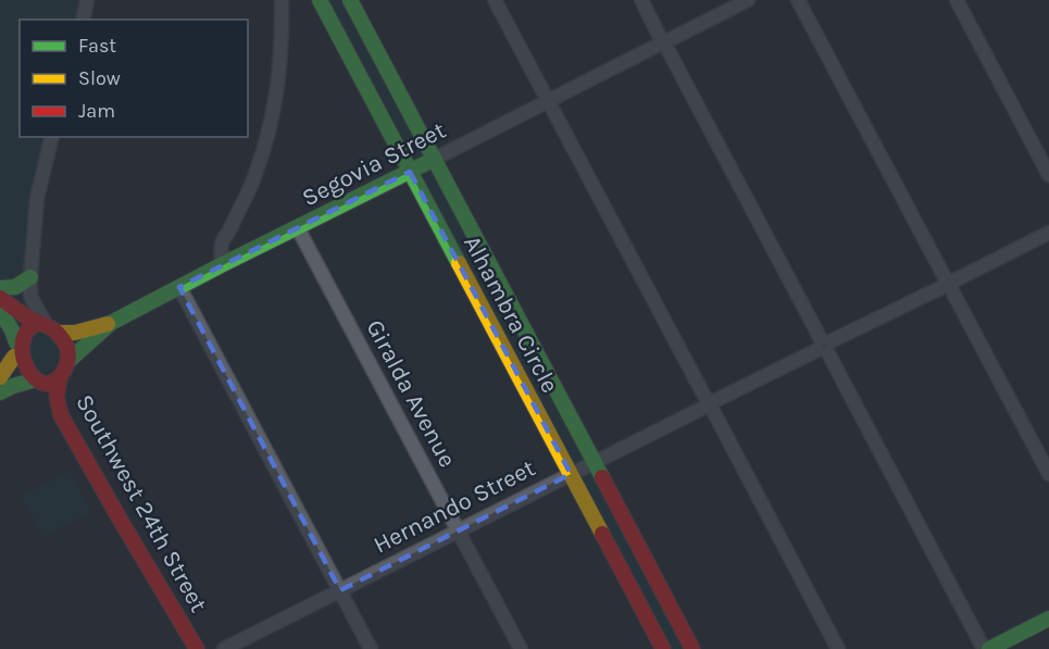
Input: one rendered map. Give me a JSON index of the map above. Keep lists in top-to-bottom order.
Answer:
{
  "streets": {
    "street": [
      "Segovia Street",
      "Alhambra Circle",
      "Giralda Avenue",
      "Southwest 24th Street",
      "Hernando Street"
    ]
  },
  "crossings": [
    ["Segovia Street", "Alhambra Circle"],
    ["Segovia Street", "Giralda Avenue"],
    ["Segovia Street", "Southwest 24th Street"],
    ["Alhambra Circle", "Hernando Street"],
    ["Giralda Avenue", "Hernando Street"]
  ],
  "legend": ["Fast", "Slow", "Jam"]
}
